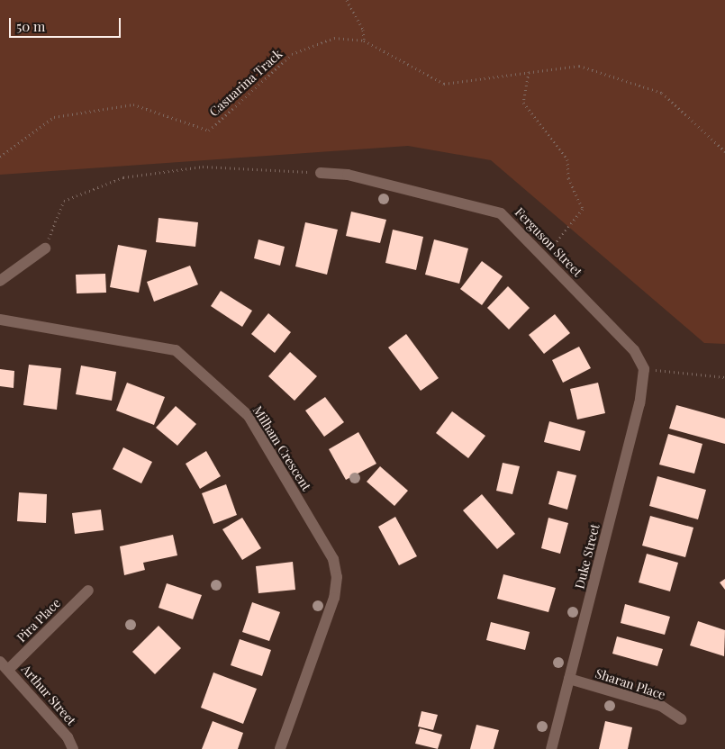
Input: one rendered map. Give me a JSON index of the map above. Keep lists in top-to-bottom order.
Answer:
{
  "streets": {
    "street": [
      "Ferguson Street",
      "Milham Crescent",
      "Duke Street",
      "Pira Place",
      "Sharan Place",
      "Arthur Street"
    ],
    "path": ["Casuarina Track"]
  },
  "crossings": [
    ["Ferguson Street", "Duke Street"],
    ["Duke Street", "Sharan Place"],
    ["Pira Place", "Arthur Street"]
  ],
  "scale_bar": "50 m"
}
